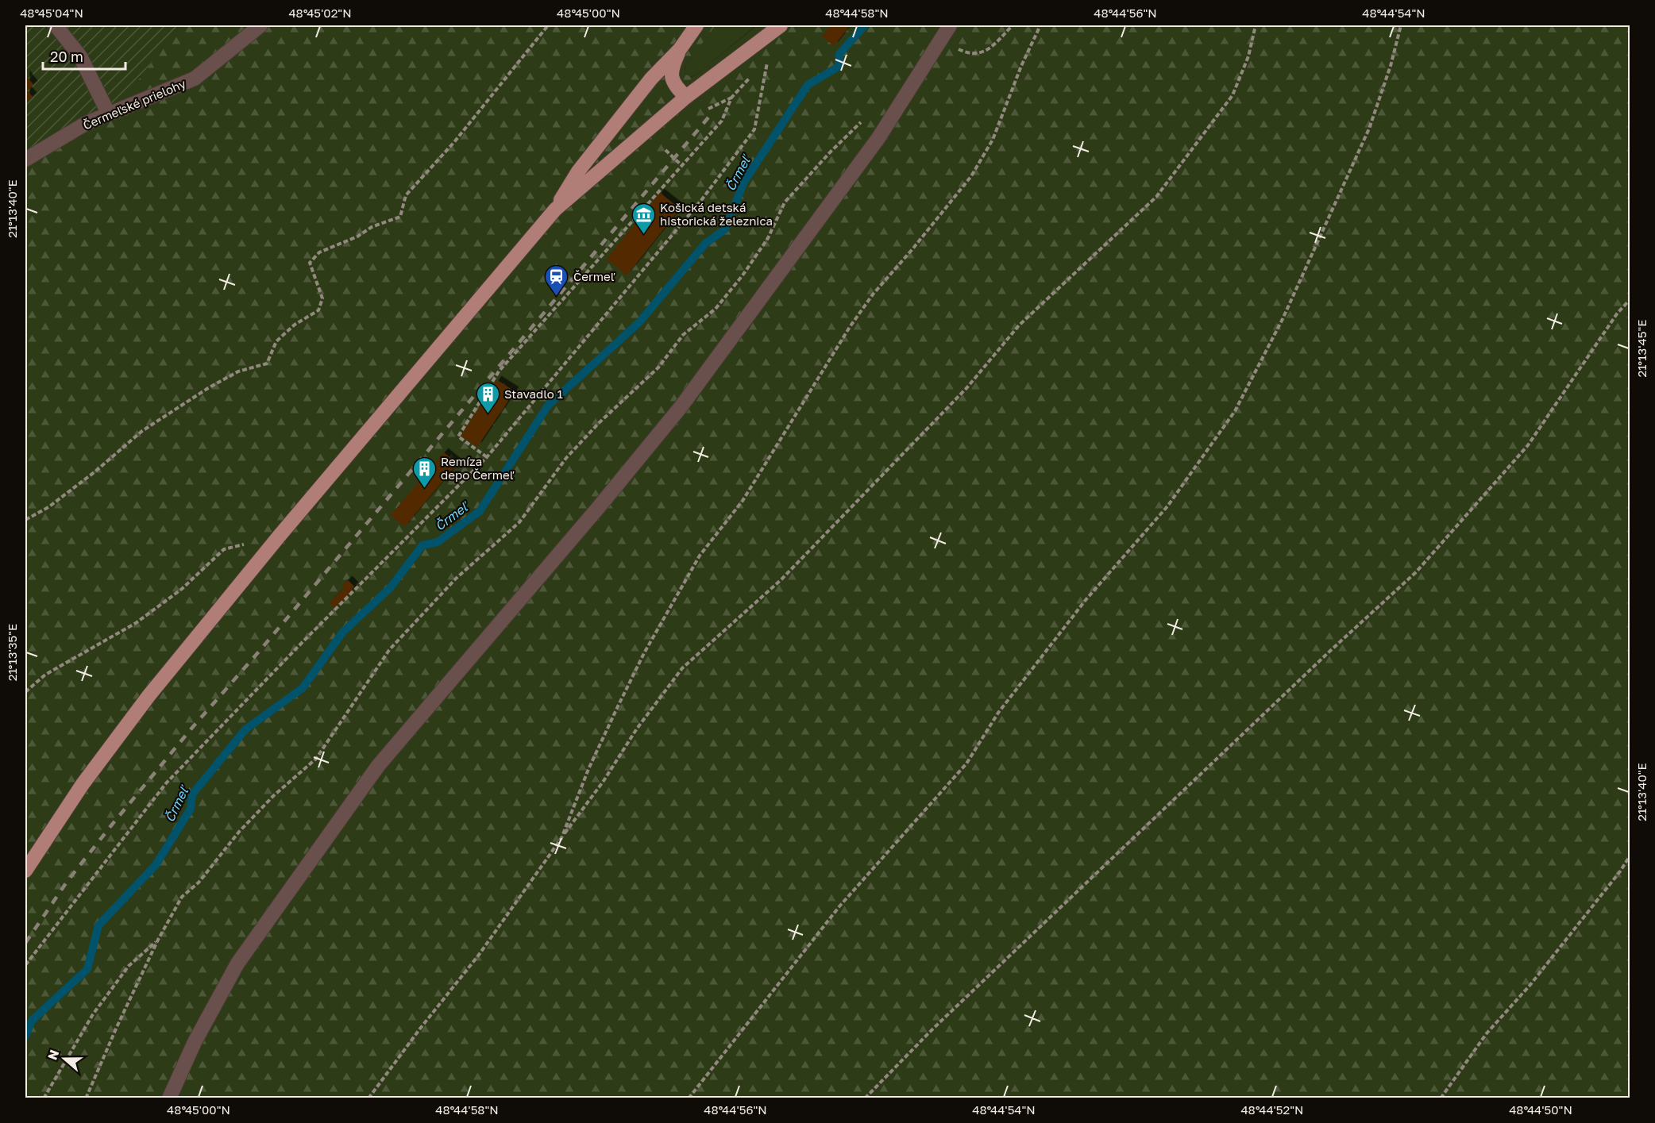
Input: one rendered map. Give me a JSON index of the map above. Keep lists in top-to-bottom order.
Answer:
{
  "streets": {
    "street": ["Čermeľské prielohy"]
  },
  "water": ["Črmeľ"],
  "places": {
    "museum": ["Košická detská historická železnica"],
    "station": ["Čermeľ"],
    "building": ["Stavadlo 1", "Remíza depo Čermeľ"]
  },
  "scale_bar": "20 m",
  "north": "left",
  "coordinates": [
    "48°45'04\"N",
    "48°45'02\"N",
    "48°45'00\"N",
    "48°44'58\"N",
    "48°44'56\"N",
    "48°44'54\"N",
    "21°13'40\"E",
    "21°13'45\"E",
    "21°13'35\"E",
    "48°44'52\"N",
    "48°44'50\"N"
  ]
}
